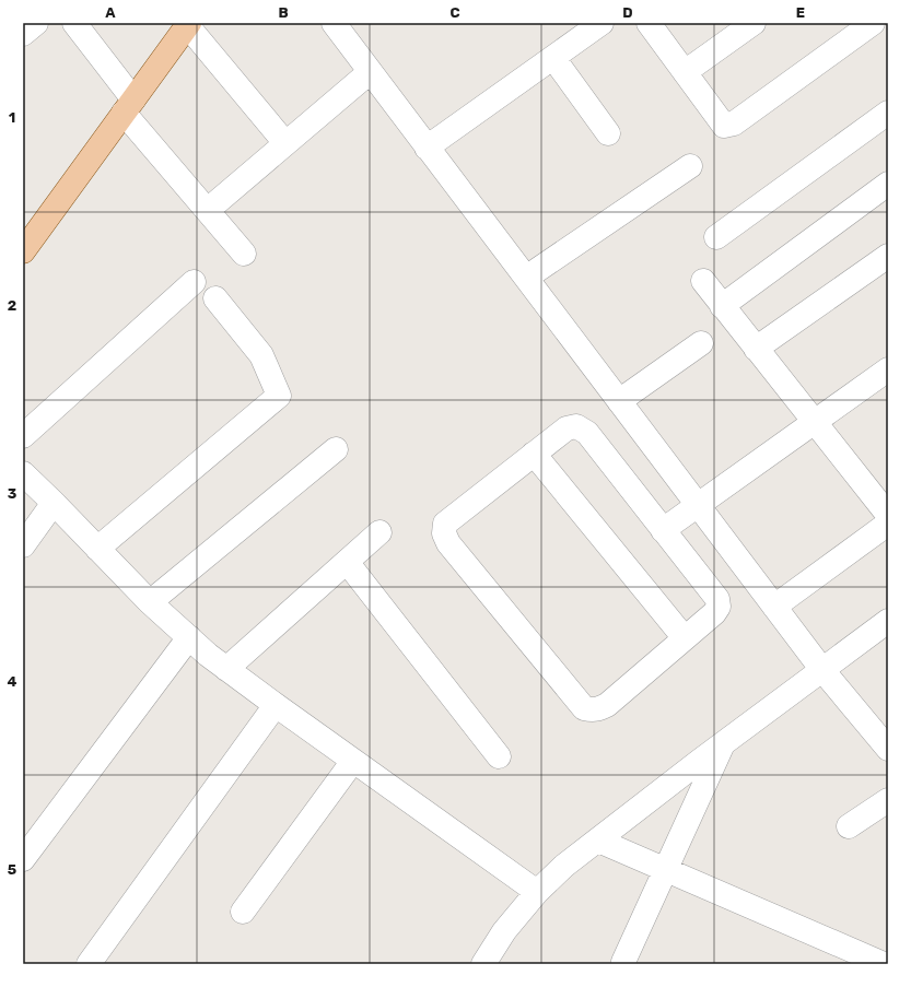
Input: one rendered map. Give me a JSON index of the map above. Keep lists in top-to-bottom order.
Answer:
{
  "grid": {
    "columns": [
      "A",
      "B",
      "C",
      "D",
      "E"
    ],
    "rows": [
      "1",
      "2",
      "3",
      "4",
      "5"
    ]
  }
}
